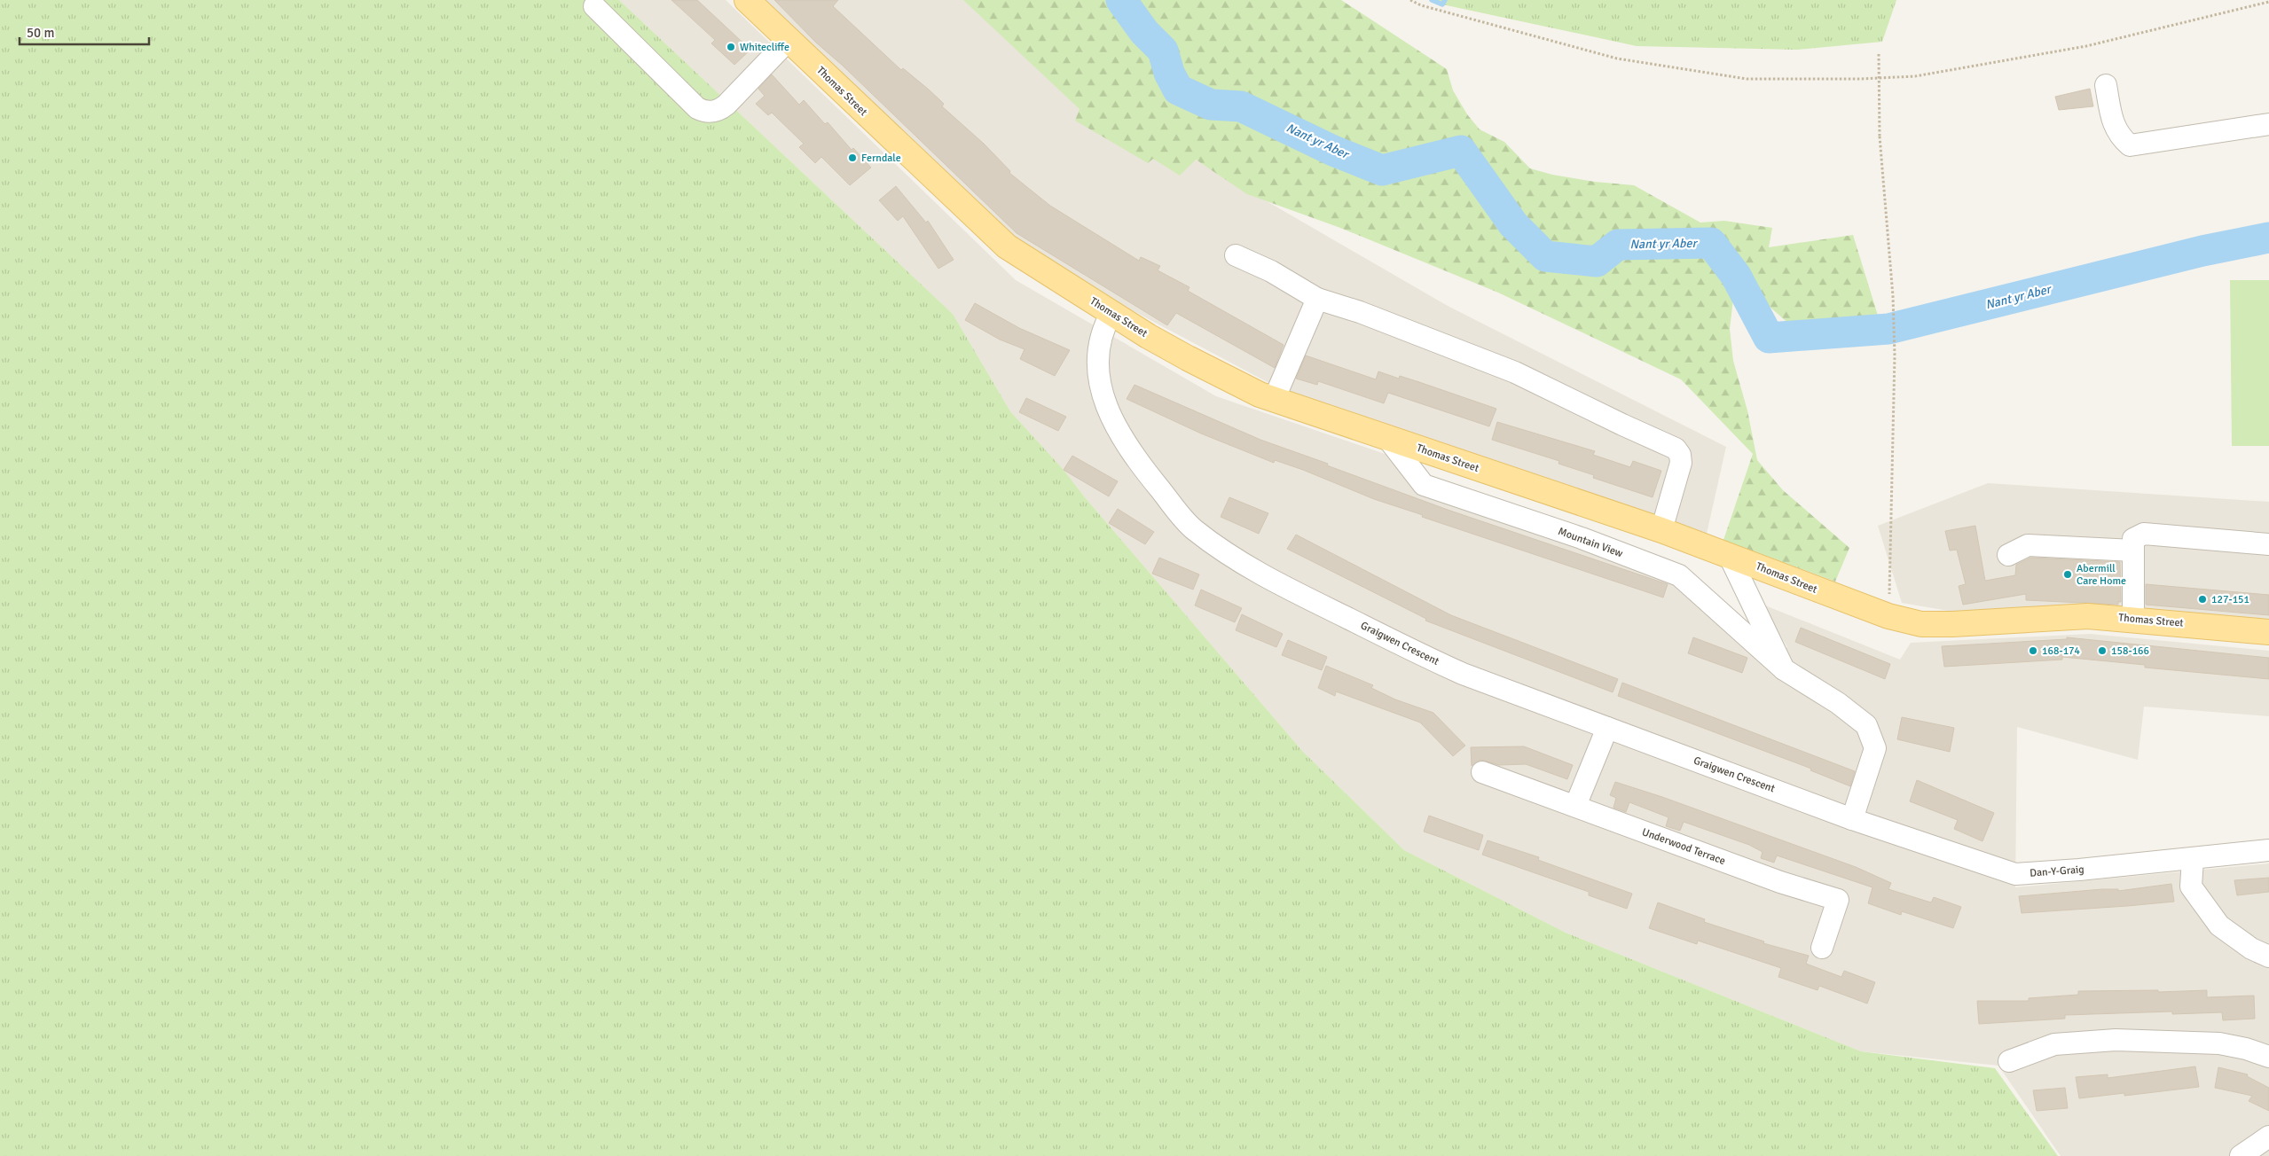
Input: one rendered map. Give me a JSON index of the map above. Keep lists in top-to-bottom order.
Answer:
{
  "streets": {
    "main road": ["Thomas Street"],
    "street": [
      "Mountain View",
      "Graigwen Crescent",
      "Underwood Terrace",
      "Dan-Y-Graig"
    ]
  },
  "crossings": [
    ["Thomas Street", "Mountain View"],
    ["Thomas Street", "Graigwen Crescent"],
    ["Mountain View", "Graigwen Crescent"],
    ["Mountain View", "Dan-Y-Graig"],
    ["Graigwen Crescent", "Dan-Y-Graig"]
  ],
  "water": ["Nant yr Aber"],
  "places": [
    "Whitecliffe",
    "Ferndale",
    "Abermill Care Home",
    "127-151",
    "168-174",
    "158-166"
  ],
  "scale_bar": "50 m"
}
